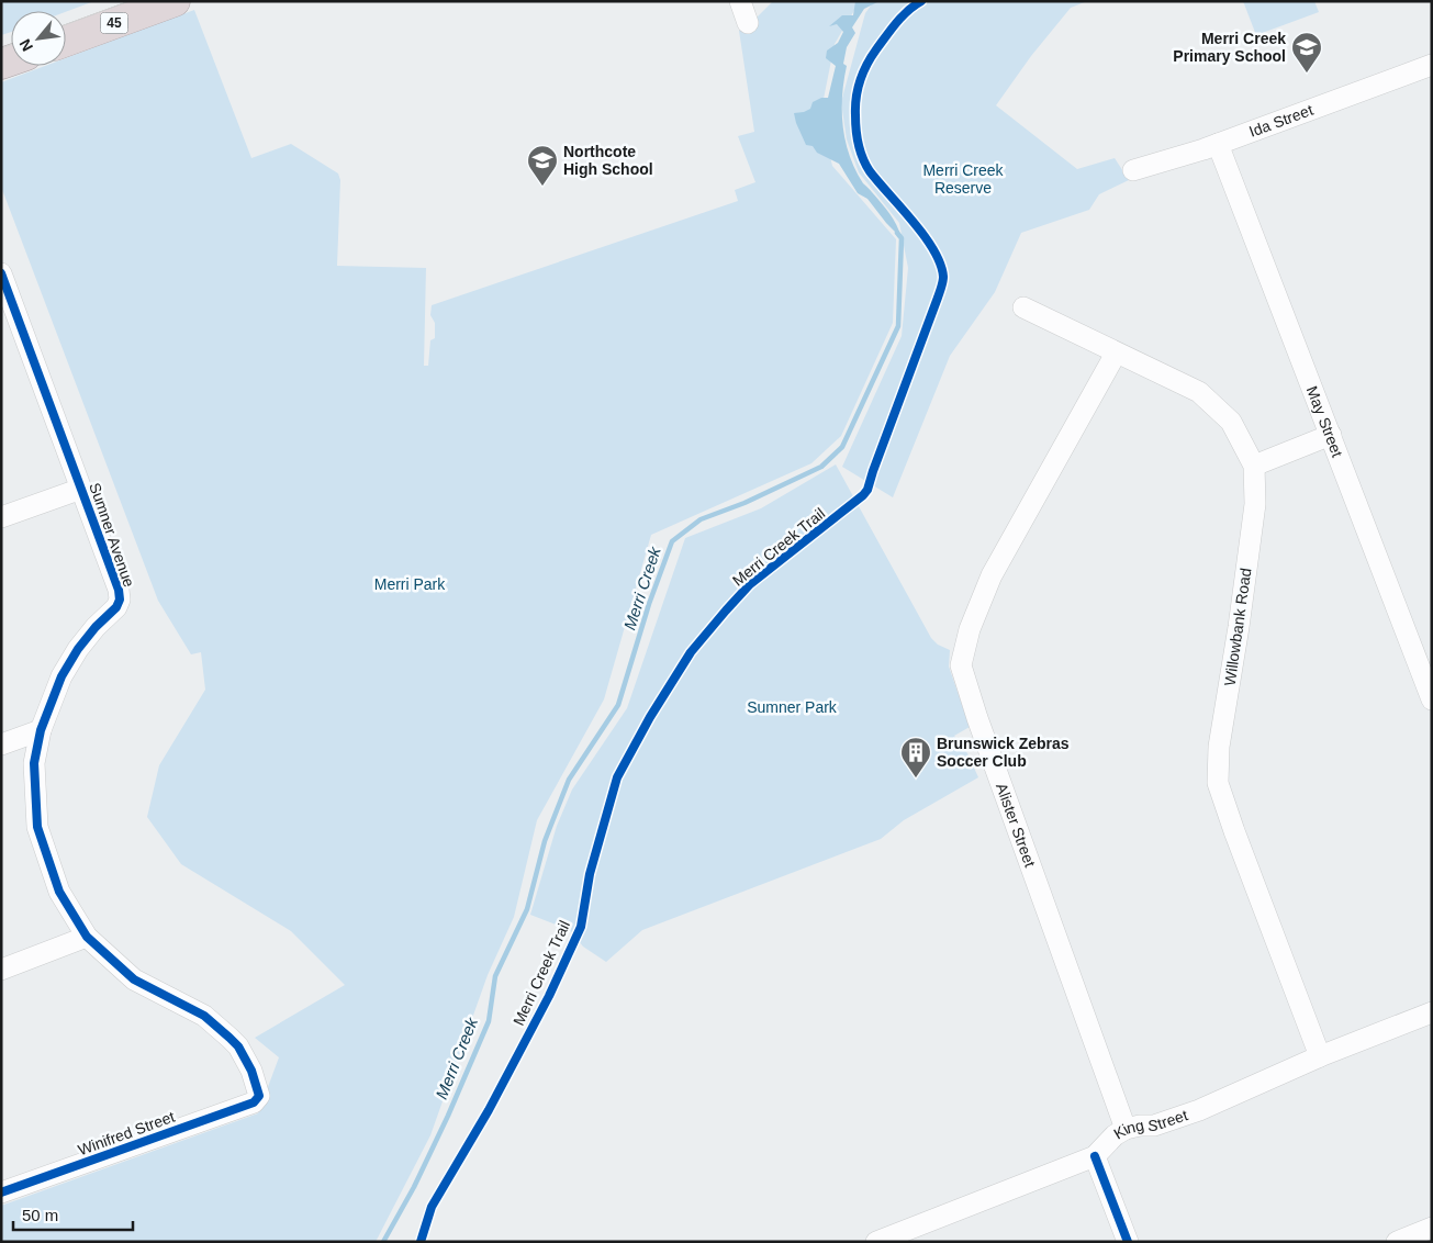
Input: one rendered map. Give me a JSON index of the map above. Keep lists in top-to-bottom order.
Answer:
{
  "streets": {
    "highway": ["45"],
    "street": [
      "Ida Street",
      "May Street",
      "Sumner Avenue",
      "Willowbank Road",
      "Alister Street",
      "King Street",
      "Winifred Street"
    ],
    "cycle path": ["Merri Creek Trail"]
  },
  "crossings": [
    ["Ida Street", "May Street"],
    ["Sumner Avenue", "Winifred Street"],
    ["Willowbank Road", "Alister Street"],
    ["Willowbank Road", "King Street"],
    ["Alister Street", "King Street"]
  ],
  "water": ["Merri Creek"],
  "parks": ["Merri Creek Reserve", "Merri Park", "Sumner Park"],
  "places": {
    "school or university": ["Merri Creek Primary School", "Northcote High School"],
    "building": ["Brunswick Zebras Soccer Club"]
  },
  "scale_bar": "50 m",
  "north": "bottom left"
}
